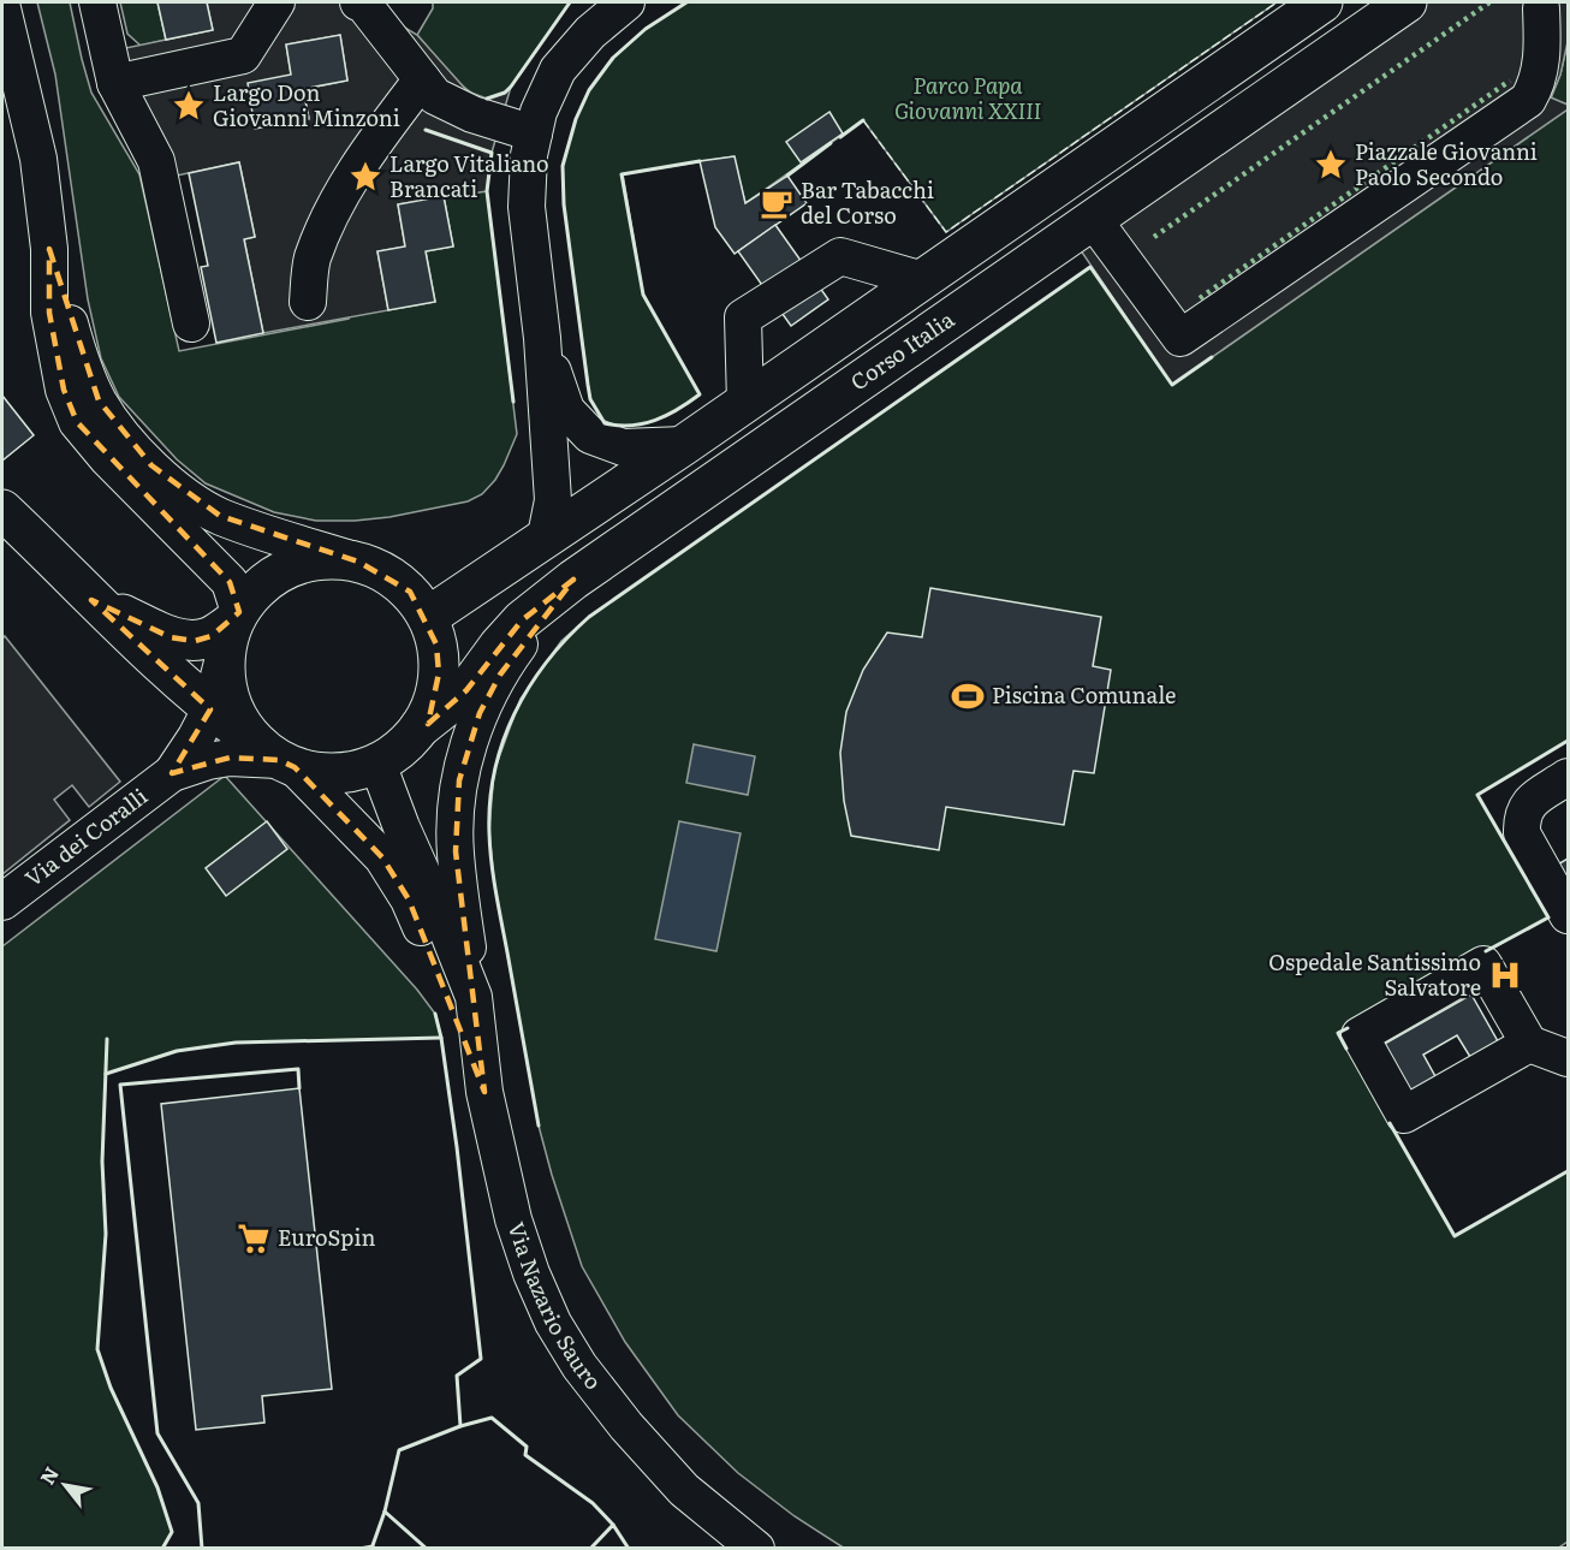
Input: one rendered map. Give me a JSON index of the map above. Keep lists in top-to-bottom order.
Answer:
{
  "streets": {
    "main road": ["Corso Italia"],
    "street": ["Via dei Coralli", "Via Nazario Sauro"]
  },
  "parks": ["Parco Papa Giovanni XXIII"],
  "places": {
    "place": ["Largo Don Giovanni Minzoni", "Piazzale Giovanni Paolo Secondo", "Largo Vitaliano Brancati"],
    "cafe": ["Bar Tabacchi del Corso"],
    "sports": ["Piscina Comunale"],
    "hospital": ["Ospedale Santissimo Salvatore"],
    "supermarket": ["EuroSpin"]
  },
  "north": "top left"
}
